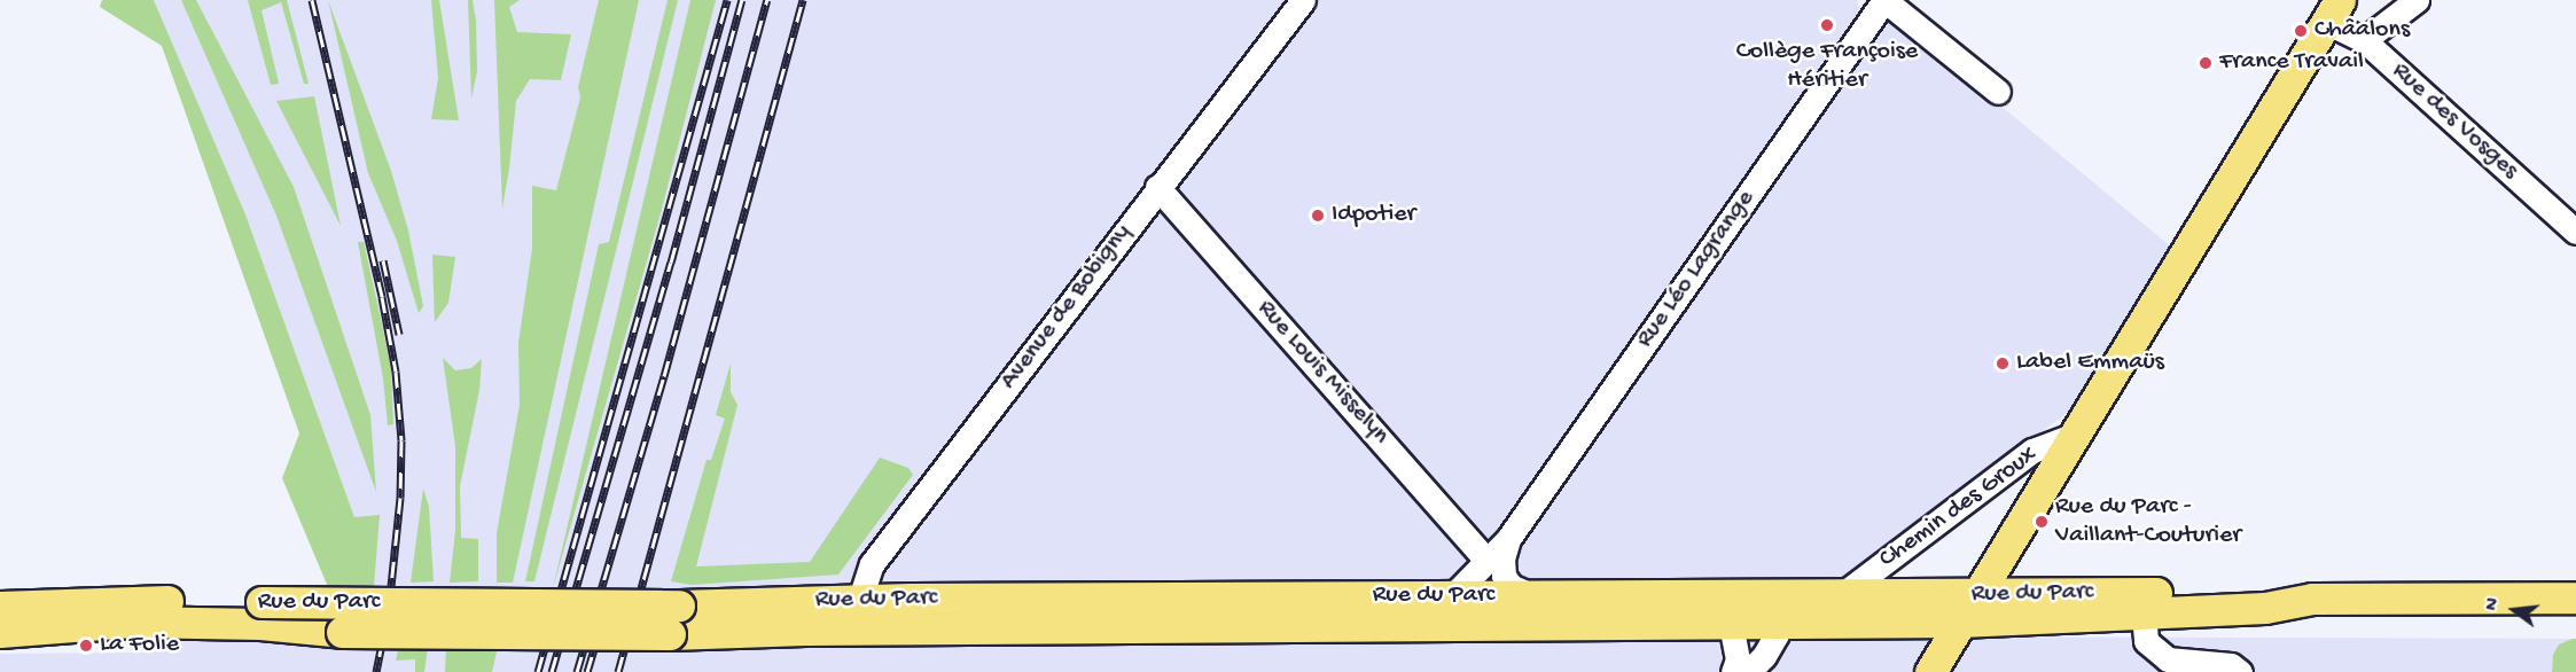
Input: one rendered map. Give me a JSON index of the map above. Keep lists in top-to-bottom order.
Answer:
{
  "streets": {
    "main road": ["Rue du Parc"],
    "street": [
      "Rue des Vosges",
      "Rue Léo Lagrange",
      "Avenue de Bobigny",
      "Rue Louis Misselyn",
      "Chemin des Groux"
    ]
  },
  "crossings": [
    ["Rue Léo Lagrange", "Rue Louis Misselyn"],
    ["Rue Léo Lagrange", "Rue du Parc"],
    ["Avenue de Bobigny", "Rue Louis Misselyn"],
    ["Avenue de Bobigny", "Rue du Parc"],
    ["Chemin des Groux", "Rue du Parc"]
  ],
  "places": [
    "Collège Françoise Héritier",
    "Châalons",
    "France Travail",
    "Idpotier",
    "Label Emmaüs",
    "Rue du Parc - Vaillant-Couturier",
    "La Folie"
  ],
  "north": "left"
}
